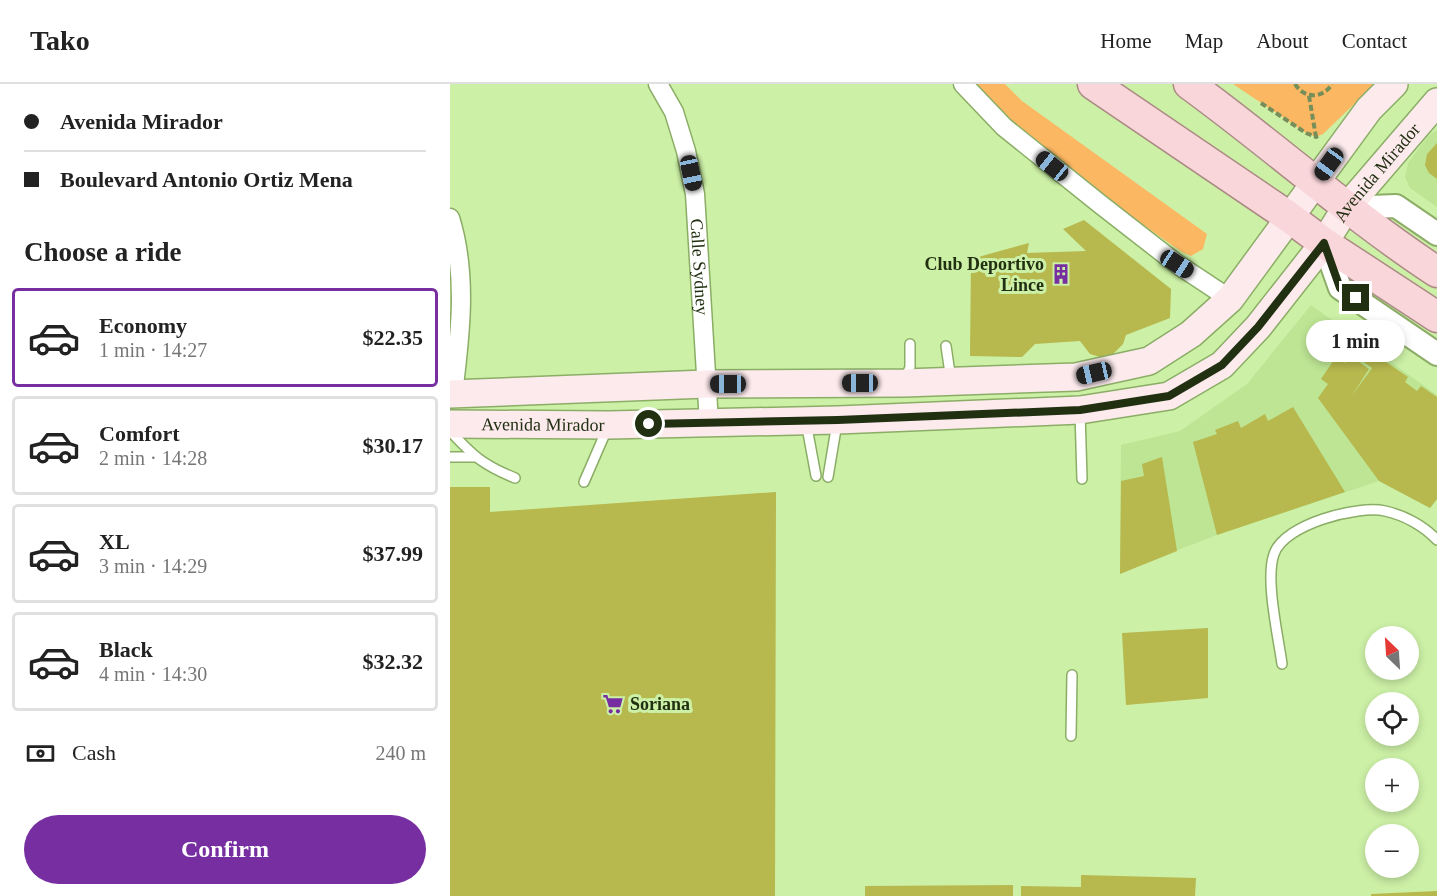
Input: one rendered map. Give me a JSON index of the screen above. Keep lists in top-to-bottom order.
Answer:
{
  "streets": {
    "main road": ["Avenida Mirador"],
    "street": ["Calle Sydney"]
  },
  "crossings": [
    ["Avenida Mirador", "Calle Sydney"]
  ],
  "places": {
    "building": ["Club Deportivo Lince"],
    "supermarket": ["Soriana"]
  },
  "north": "top left",
  "page": {
    "header": "Tako",
    "nav": [
      "Home",
      "Map",
      "About",
      "Contact"
    ],
    "banner": ["Avenida Mirador", "Boulevard Antonio Ortiz Mena"],
    "heading": "Choose a ride",
    "list": [
      {
        "name": "Economy",
        "note": "1 min · 14:27",
        "value": "$22.35"
      },
      {
        "name": "Comfort",
        "note": "2 min · 14:28",
        "value": "$30.17"
      },
      {
        "name": "XL",
        "note": "3 min · 14:29",
        "value": "$37.99"
      },
      {
        "name": "Black",
        "note": "4 min · 14:30",
        "value": "$32.32"
      }
    ],
    "bubble": "1 min",
    "map_buttons": ["+", "−"],
    "pay": ["Cash", "240 m"],
    "buttons": "Confirm"
  }
}
